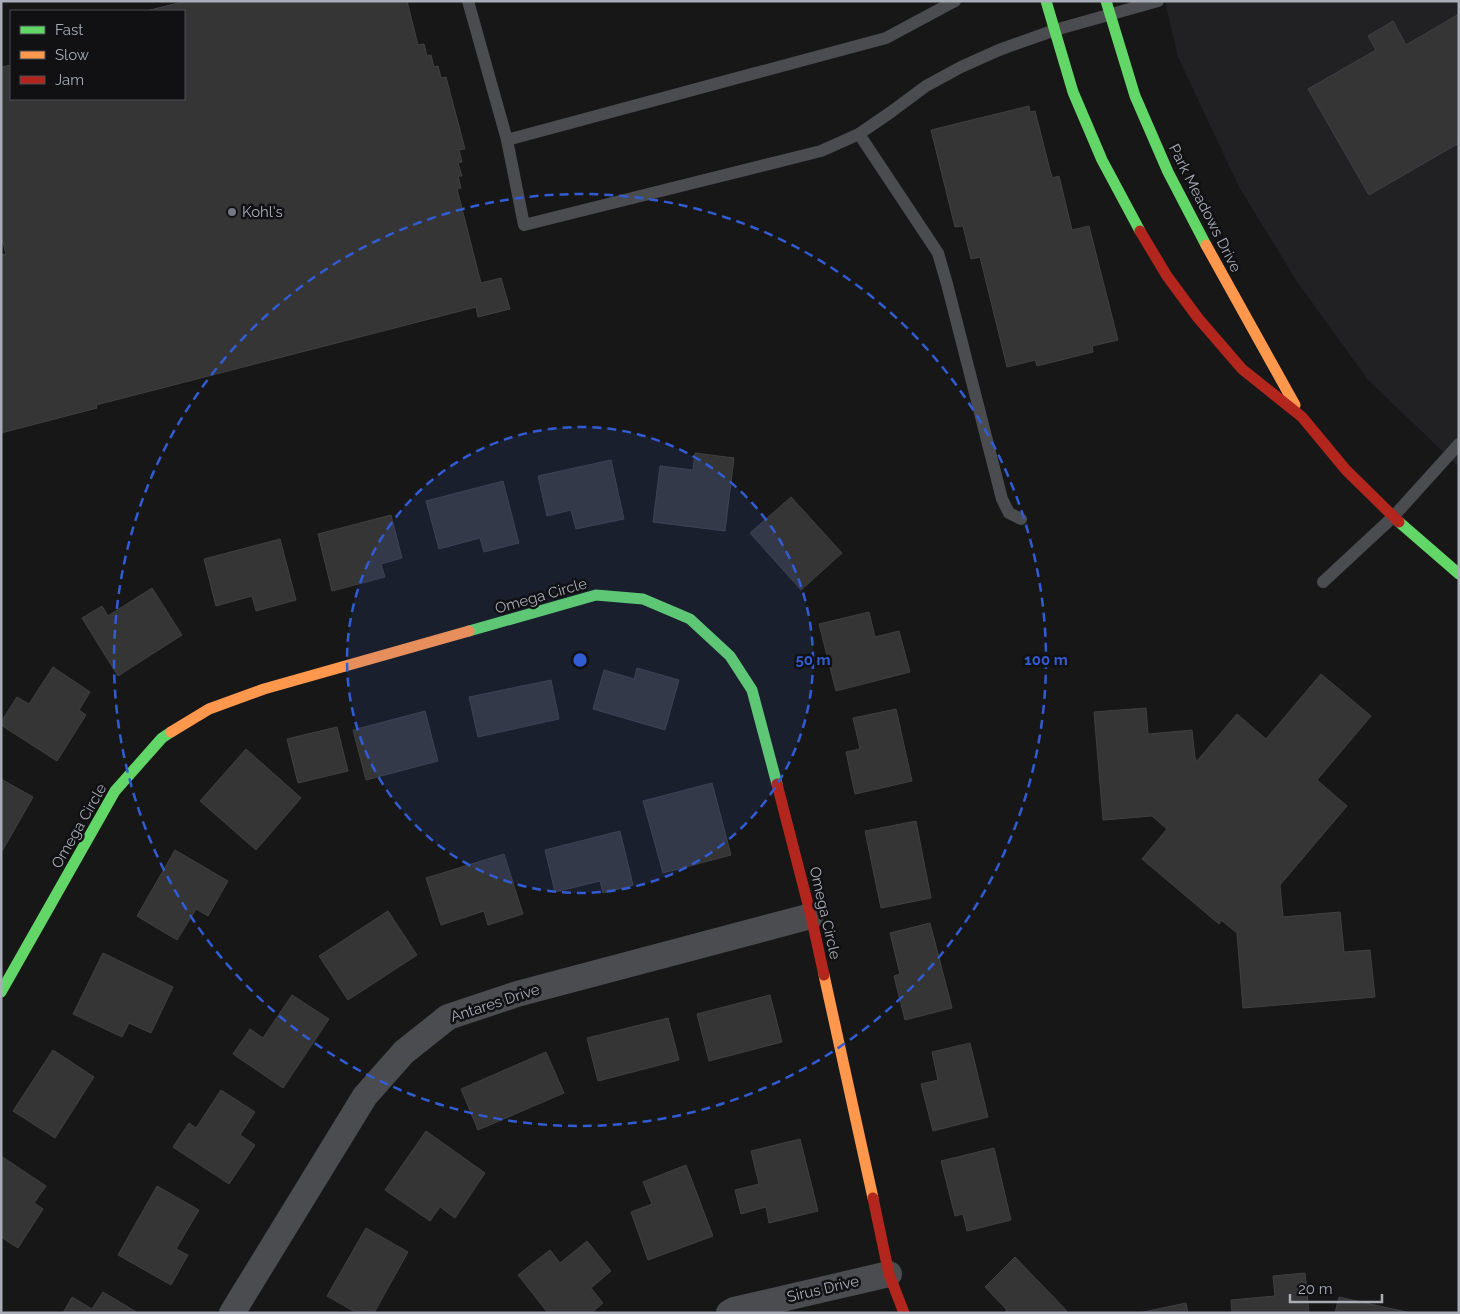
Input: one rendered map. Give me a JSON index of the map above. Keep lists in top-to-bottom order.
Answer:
{
  "streets": {
    "street": [
      "Park Meadows Drive",
      "Omega Circle",
      "Antares Drive",
      "Sirus Drive"
    ]
  },
  "crossings": [
    ["Omega Circle", "Antares Drive"],
    ["Omega Circle", "Sirus Drive"]
  ],
  "places": ["Kohl's"],
  "legend": ["Fast", "Slow", "Jam"],
  "scale_bar": "20 m",
  "rings": ["50 m", "100 m"]
}
